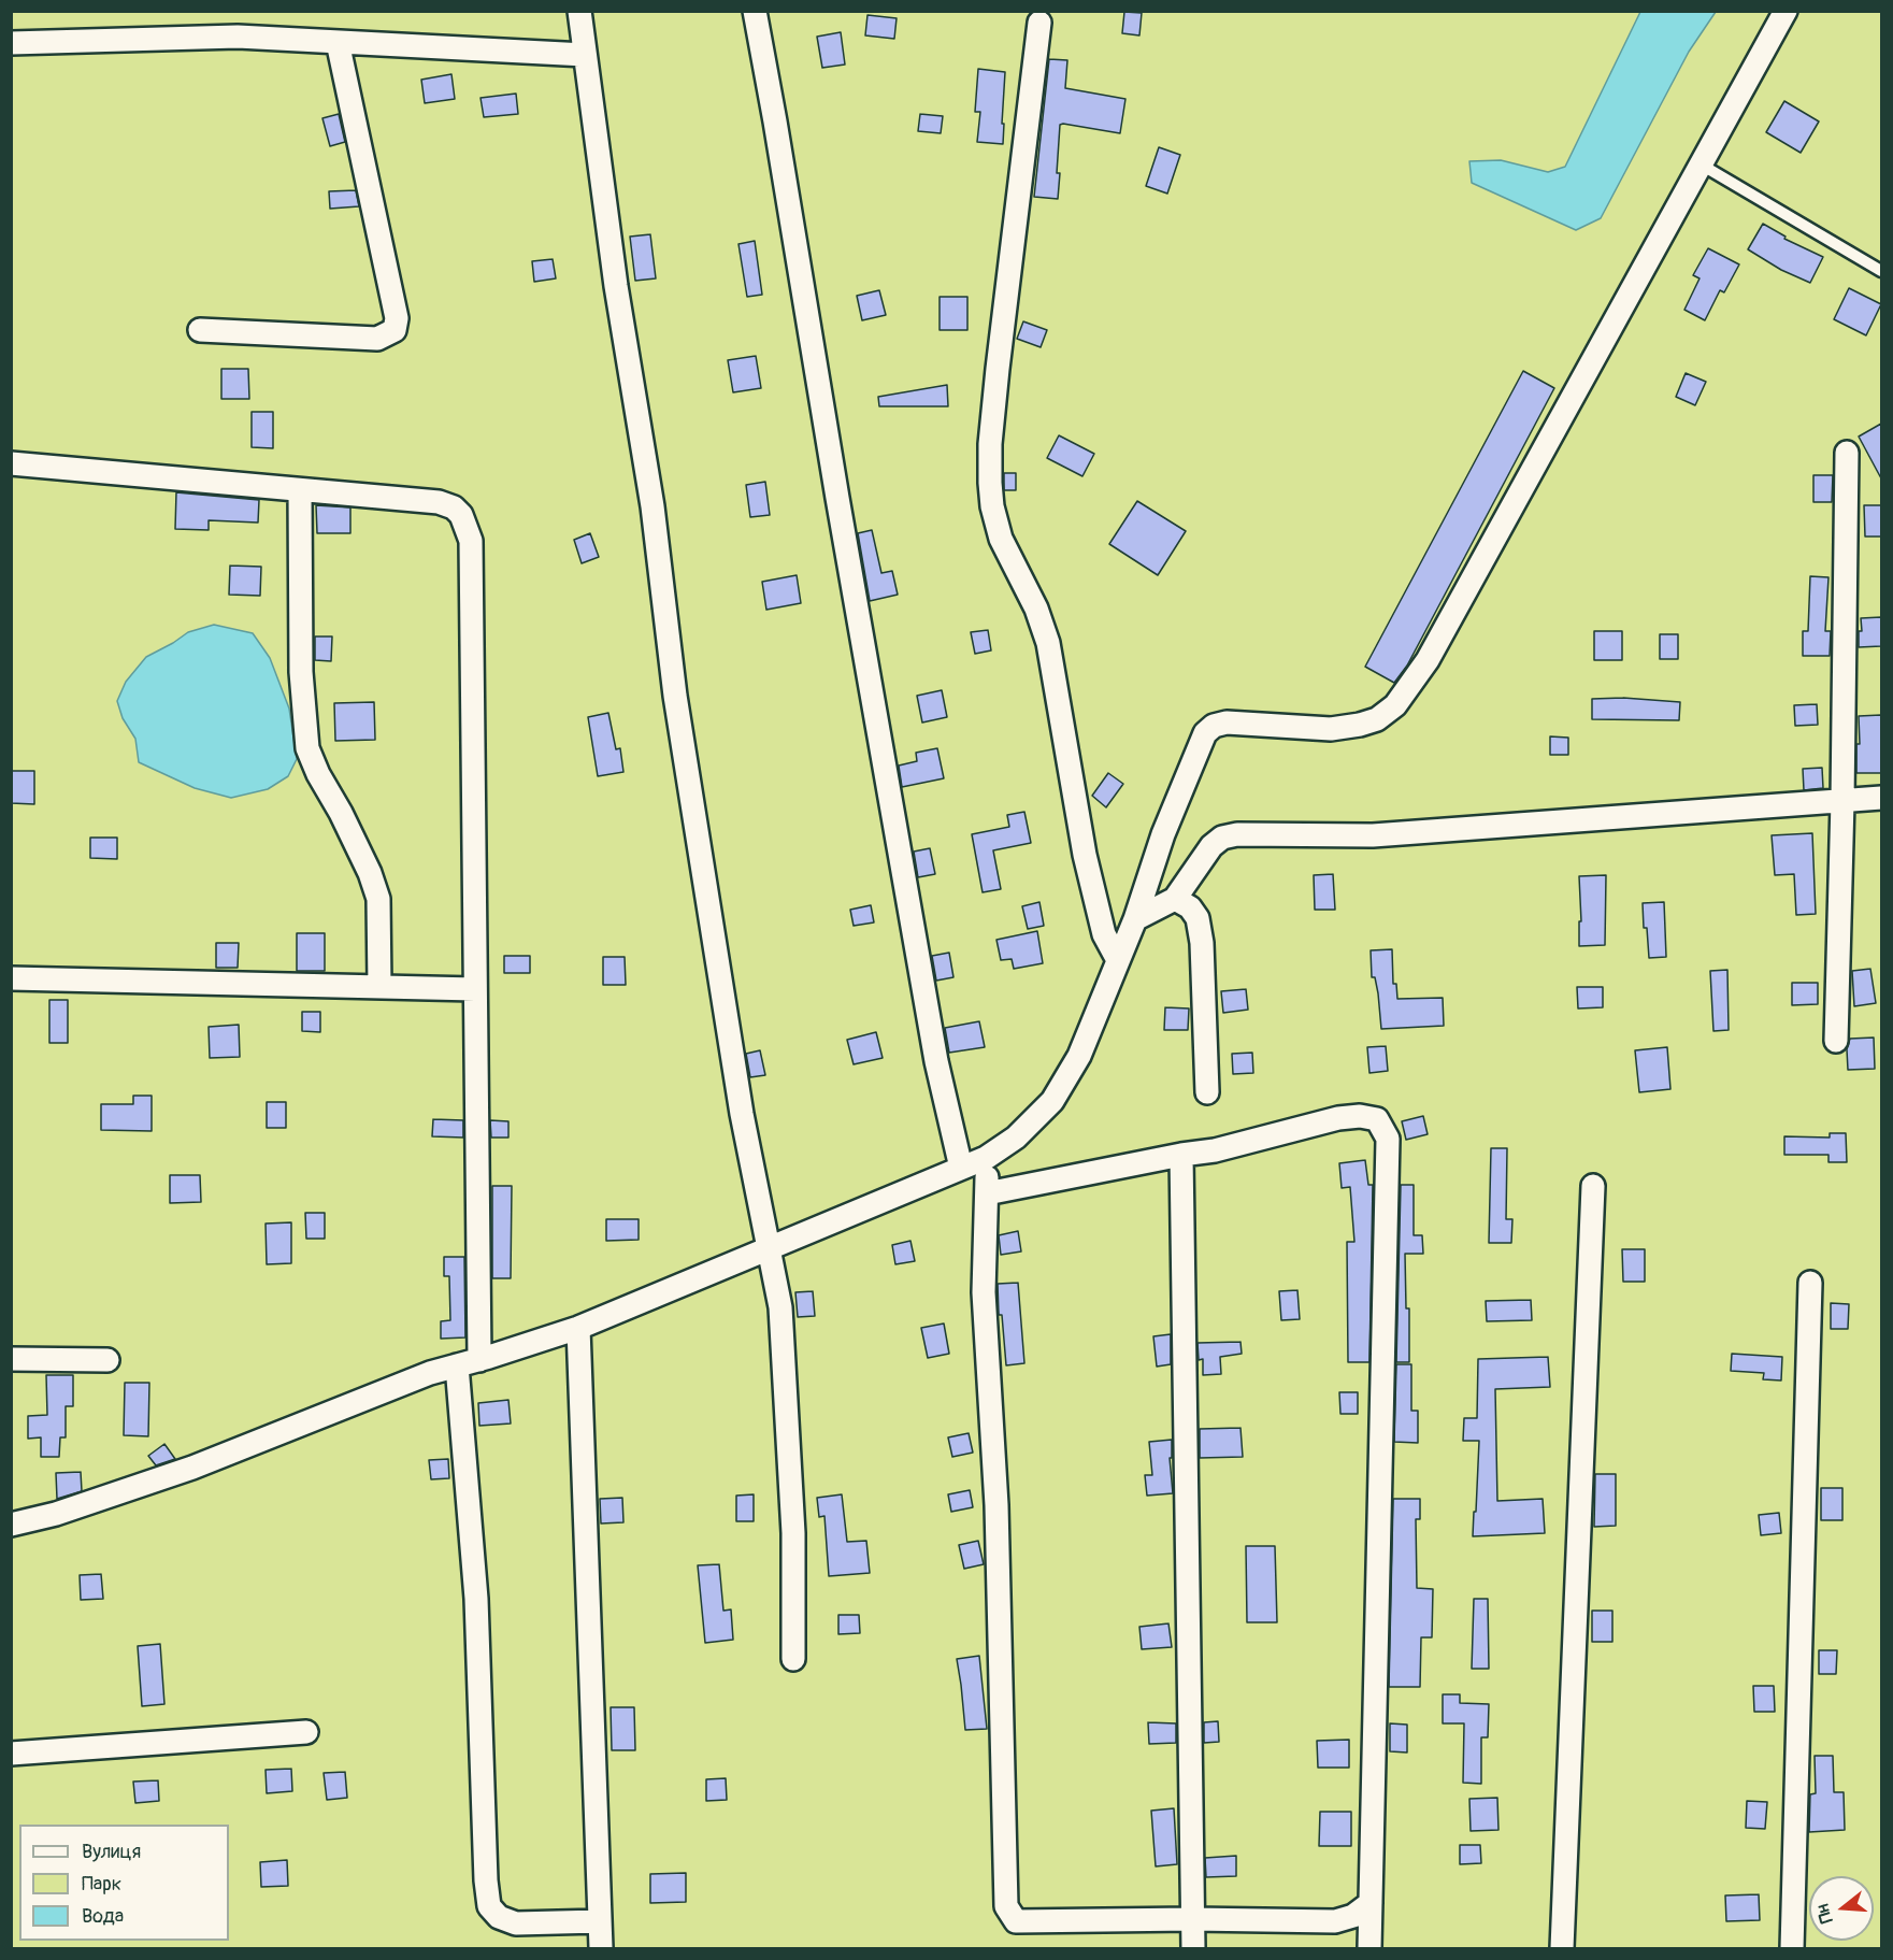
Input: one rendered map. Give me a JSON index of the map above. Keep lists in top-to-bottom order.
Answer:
{
  "legend": ["Вулиця", "Парк", "Вода"],
  "north": "left"
}
